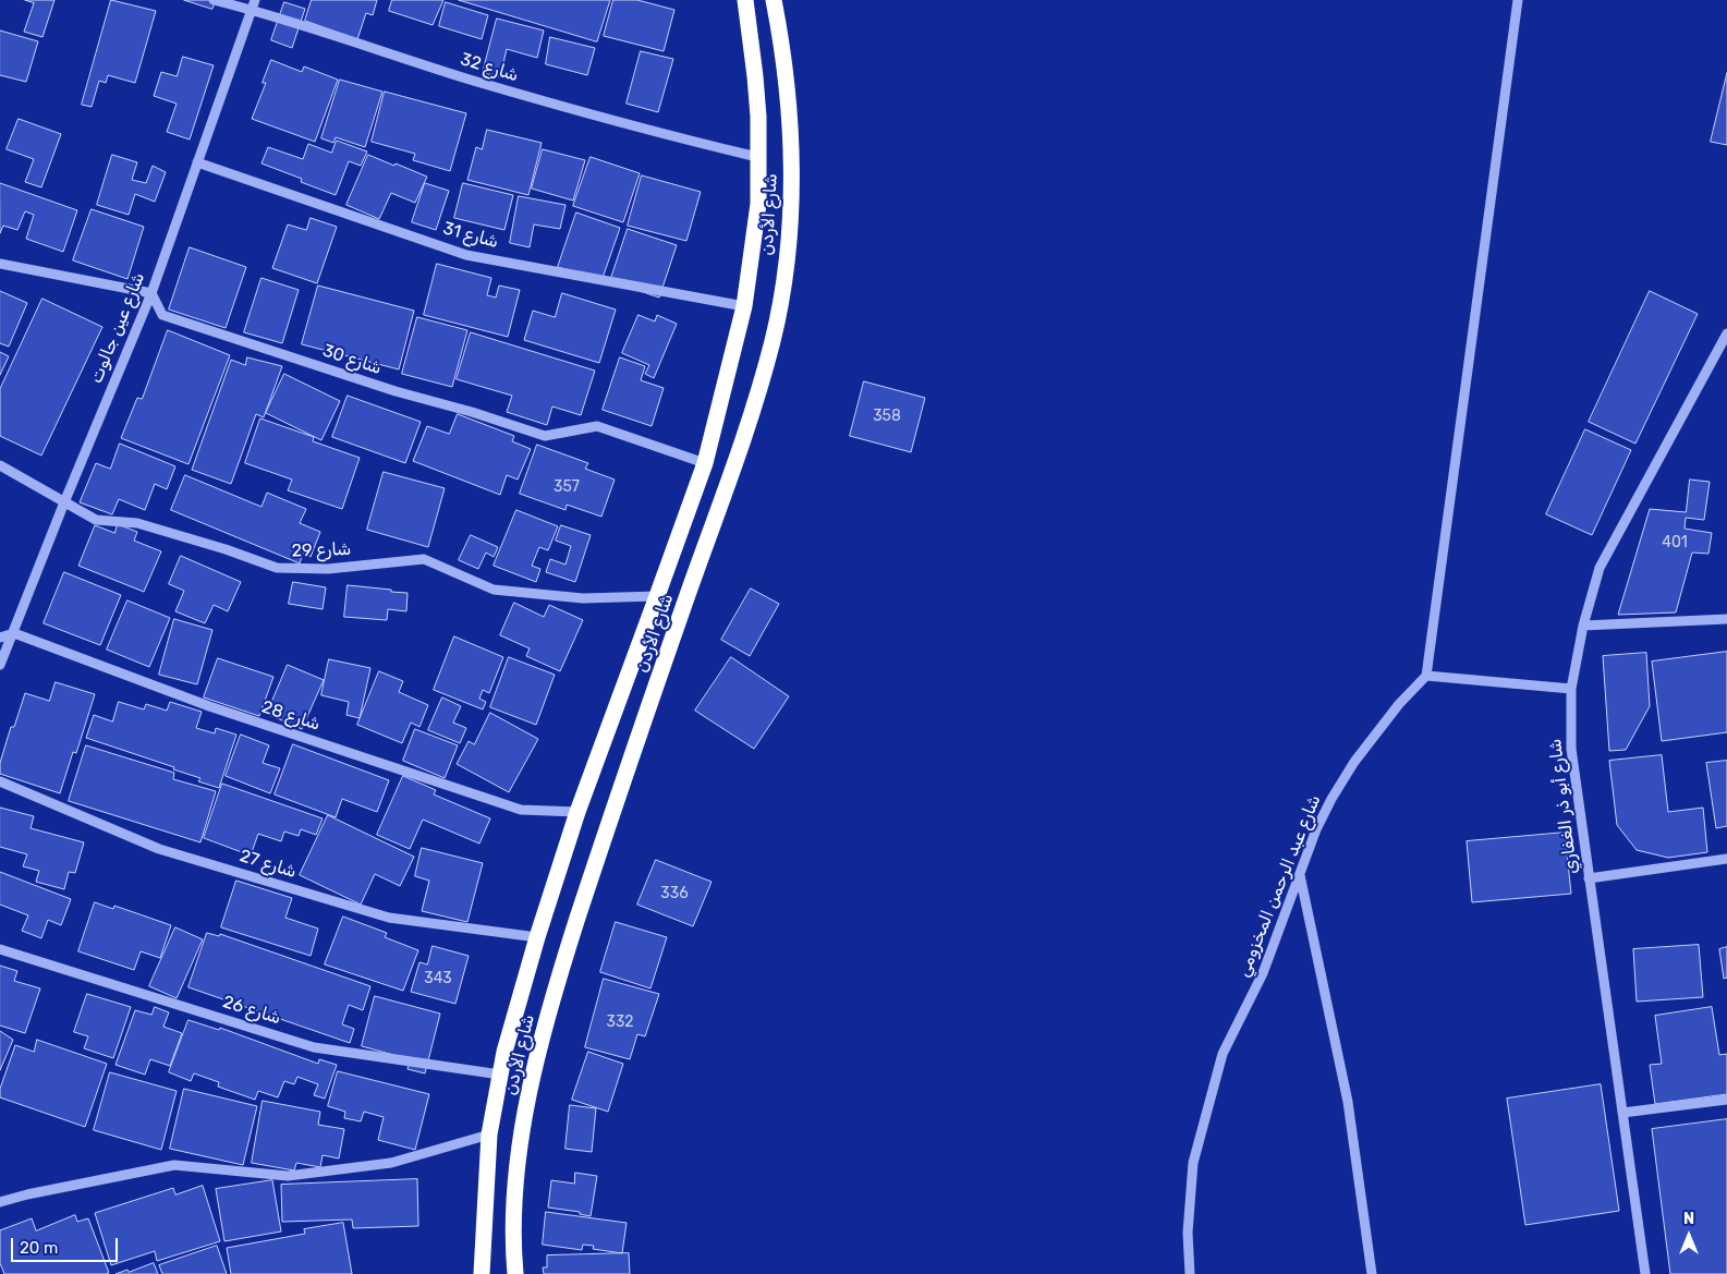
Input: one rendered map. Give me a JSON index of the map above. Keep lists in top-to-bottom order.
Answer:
{
  "streets": {
    "highway": ["شارع الأردن"],
    "street": [
      "شارع 32",
      "شارع 31",
      "شارع عين جالوت",
      "شارع 30",
      "شارع 29",
      "شارع 28",
      "شارع أبو ذر الغفاري",
      "شارع 27",
      "شارع عبد الرحمن المخزومي",
      "شارع 26"
    ]
  },
  "crossings": [
    ["شارع 32", "شارع الأردن"],
    ["شارع 32", "شارع عين جالوت"],
    ["شارع الأردن", "شارع 31"],
    ["شارع الأردن", "شارع 30"],
    ["شارع الأردن", "شارع 29"],
    ["شارع الأردن", "شارع 28"],
    ["شارع الأردن", "شارع 27"],
    ["شارع الأردن", "شارع 26"],
    ["شارع 31", "شارع عين جالوت"],
    ["شارع عين جالوت", "شارع 30"],
    ["شارع عين جالوت", "شارع 29"],
    ["شارع عين جالوت", "شارع 28"]
  ],
  "house_numbers": [
    "358",
    "357",
    "401",
    "336",
    "343",
    "332"
  ],
  "scale_bar": "20 m",
  "north": "top"
}
